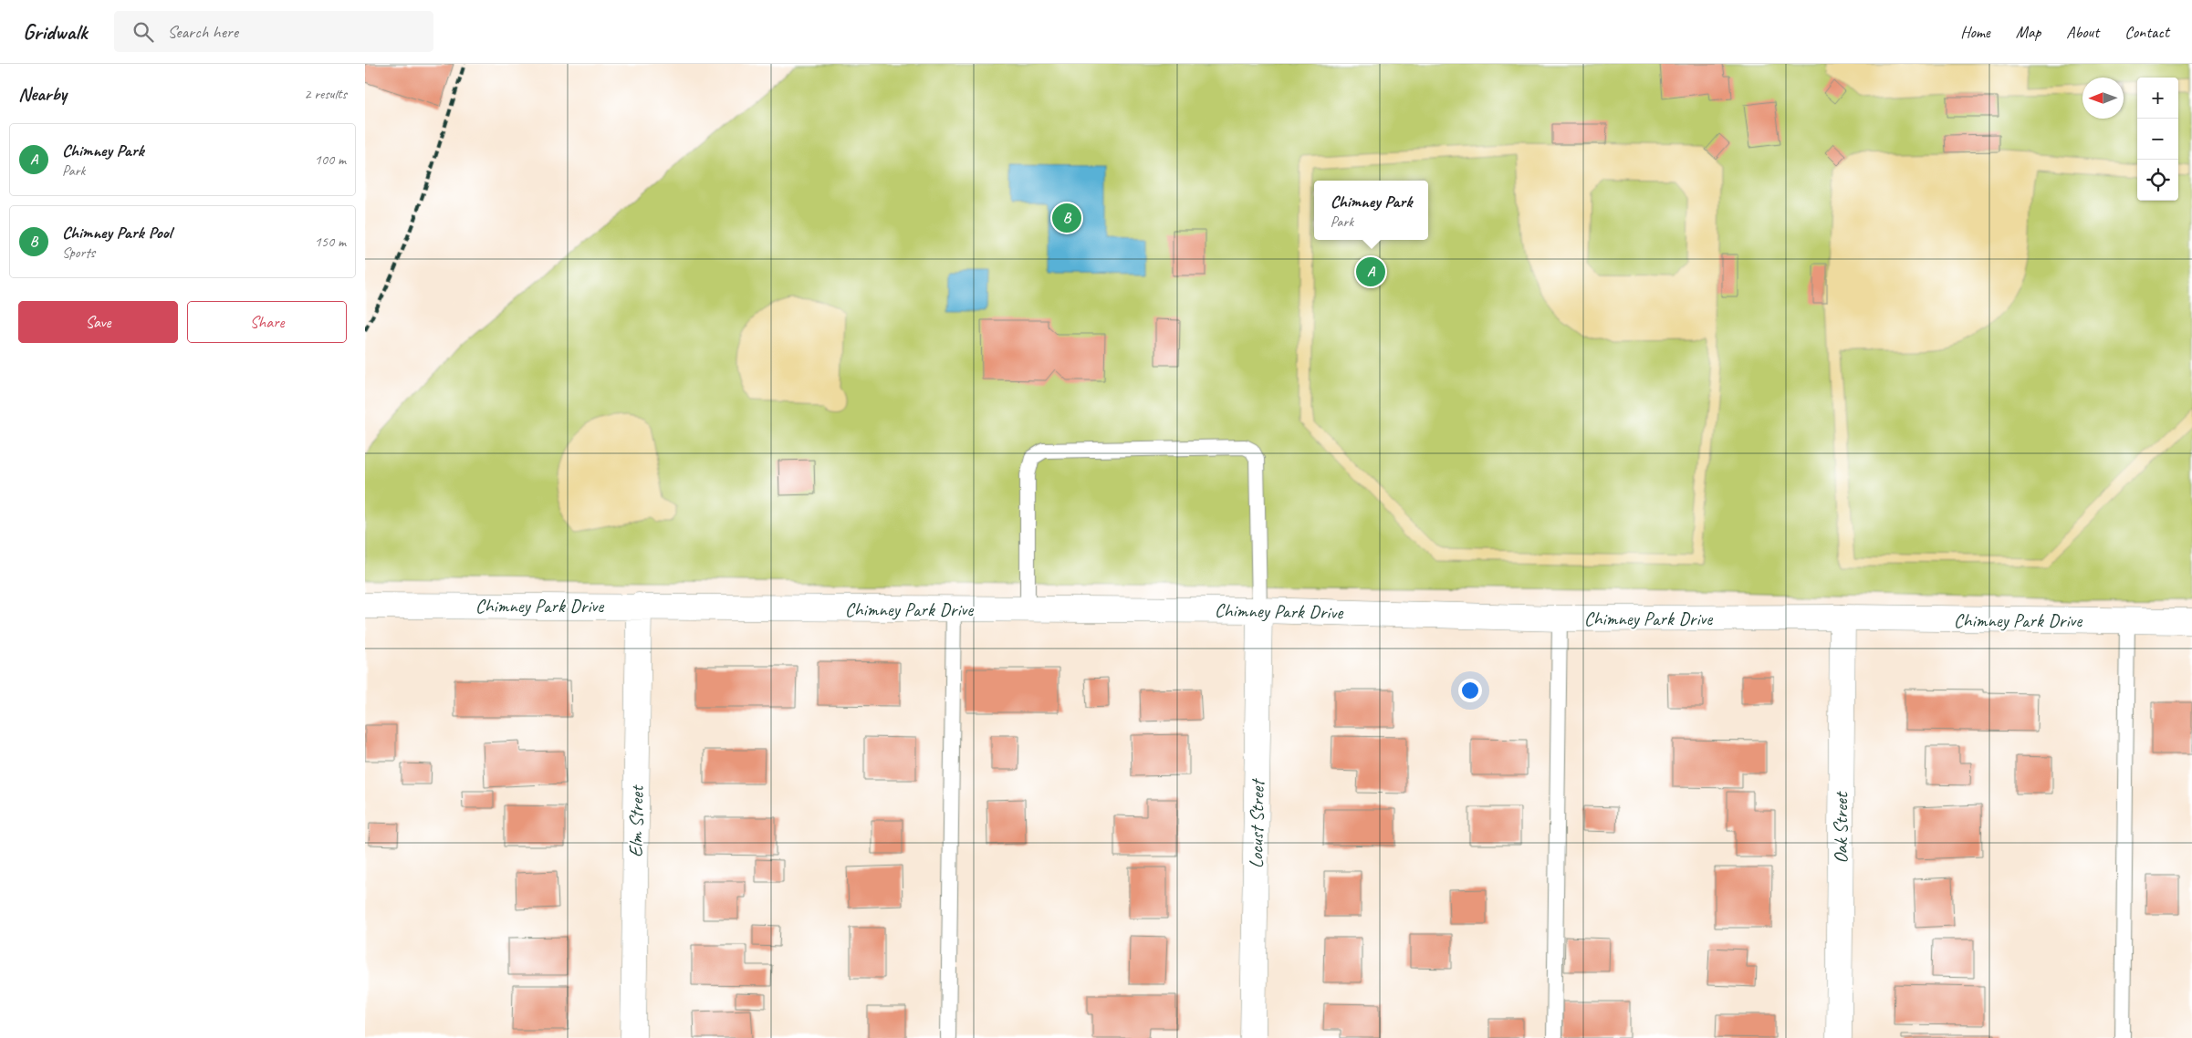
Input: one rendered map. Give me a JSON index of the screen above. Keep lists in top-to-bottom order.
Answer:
{
  "streets": {
    "street": [
      "Chimney Park Drive",
      "Elm Street",
      "Locust Street",
      "Oak Street"
    ]
  },
  "crossings": [
    ["Chimney Park Drive", "Elm Street"],
    ["Chimney Park Drive", "Locust Street"],
    ["Chimney Park Drive", "Oak Street"]
  ],
  "north": "left",
  "page": {
    "header": "Gridwalk",
    "search": "Search here",
    "nav": [
      "Home",
      "Map",
      "About",
      "Contact"
    ],
    "heading": ["Nearby", "2 results"],
    "map_buttons": ["+", "−"],
    "list": [
      {
        "mark": "A",
        "name": "Chimney Park",
        "note": "Park",
        "value": "100 m"
      },
      {
        "mark": "B",
        "name": "Chimney Park Pool",
        "note": "Sports",
        "value": "150 m"
      }
    ],
    "popup": ["Chimney Park", "Park"],
    "pins": ["B", "A"],
    "buttons": ["Save", "Share"]
  }
}
